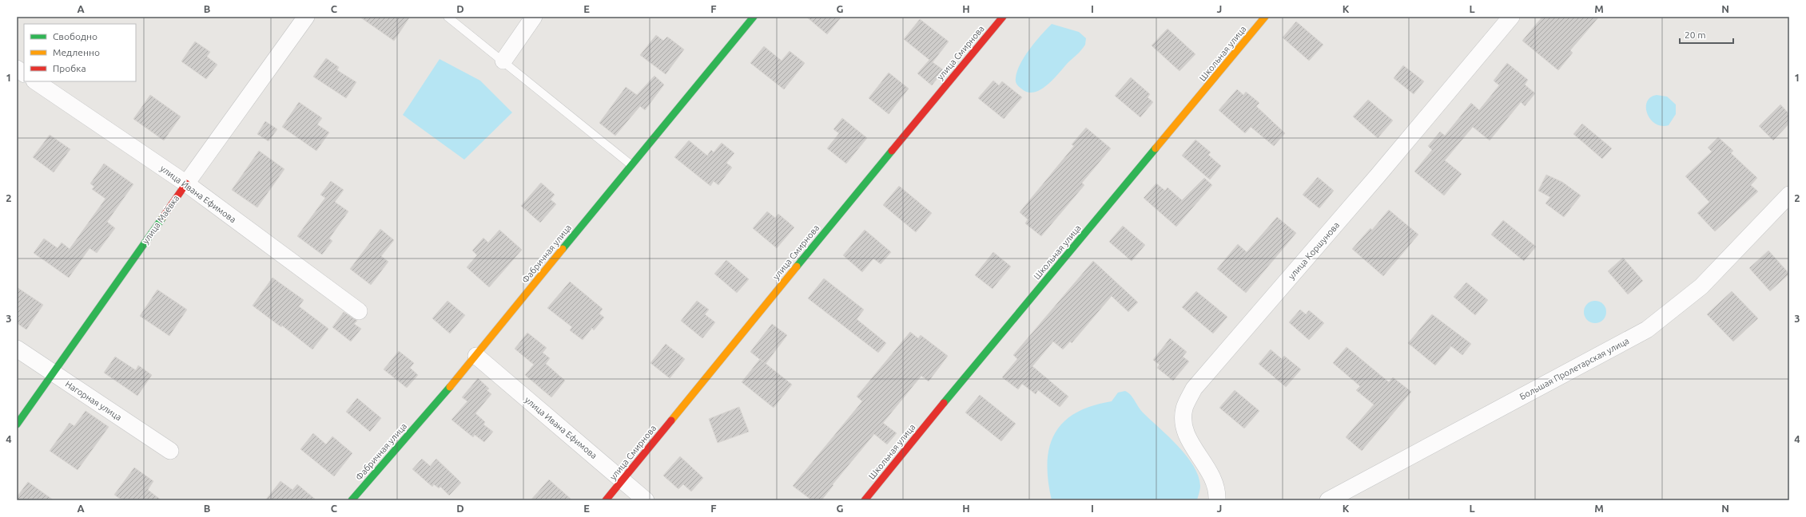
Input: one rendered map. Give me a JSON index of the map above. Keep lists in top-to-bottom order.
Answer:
{
  "streets": {
    "street": [
      "улица Смирнова",
      "Школьная улица",
      "улица Ивана Ефимова",
      "улица Маёвка",
      "улица Коршунова",
      "Фабричная улица",
      "Большая Пролетарская улица",
      "Нагорная улица"
    ]
  },
  "crossings": [
    ["улица Смирнова", "улица Ивана Ефимова"],
    ["улица Ивана Ефимова", "улица Маёвка"],
    ["улица Ивана Ефимова", "Фабричная улица"],
    ["улица Маёвка", "Нагорная улица"]
  ],
  "legend": ["Свободно", "Медленно", "Пробка"],
  "scale_bar": "20 m",
  "grid": {
    "columns": [
      "A",
      "B",
      "C",
      "D",
      "E",
      "F",
      "G",
      "H",
      "I",
      "J",
      "K",
      "L",
      "M",
      "N"
    ],
    "rows": [
      "1",
      "2",
      "3",
      "4"
    ]
  }
}
